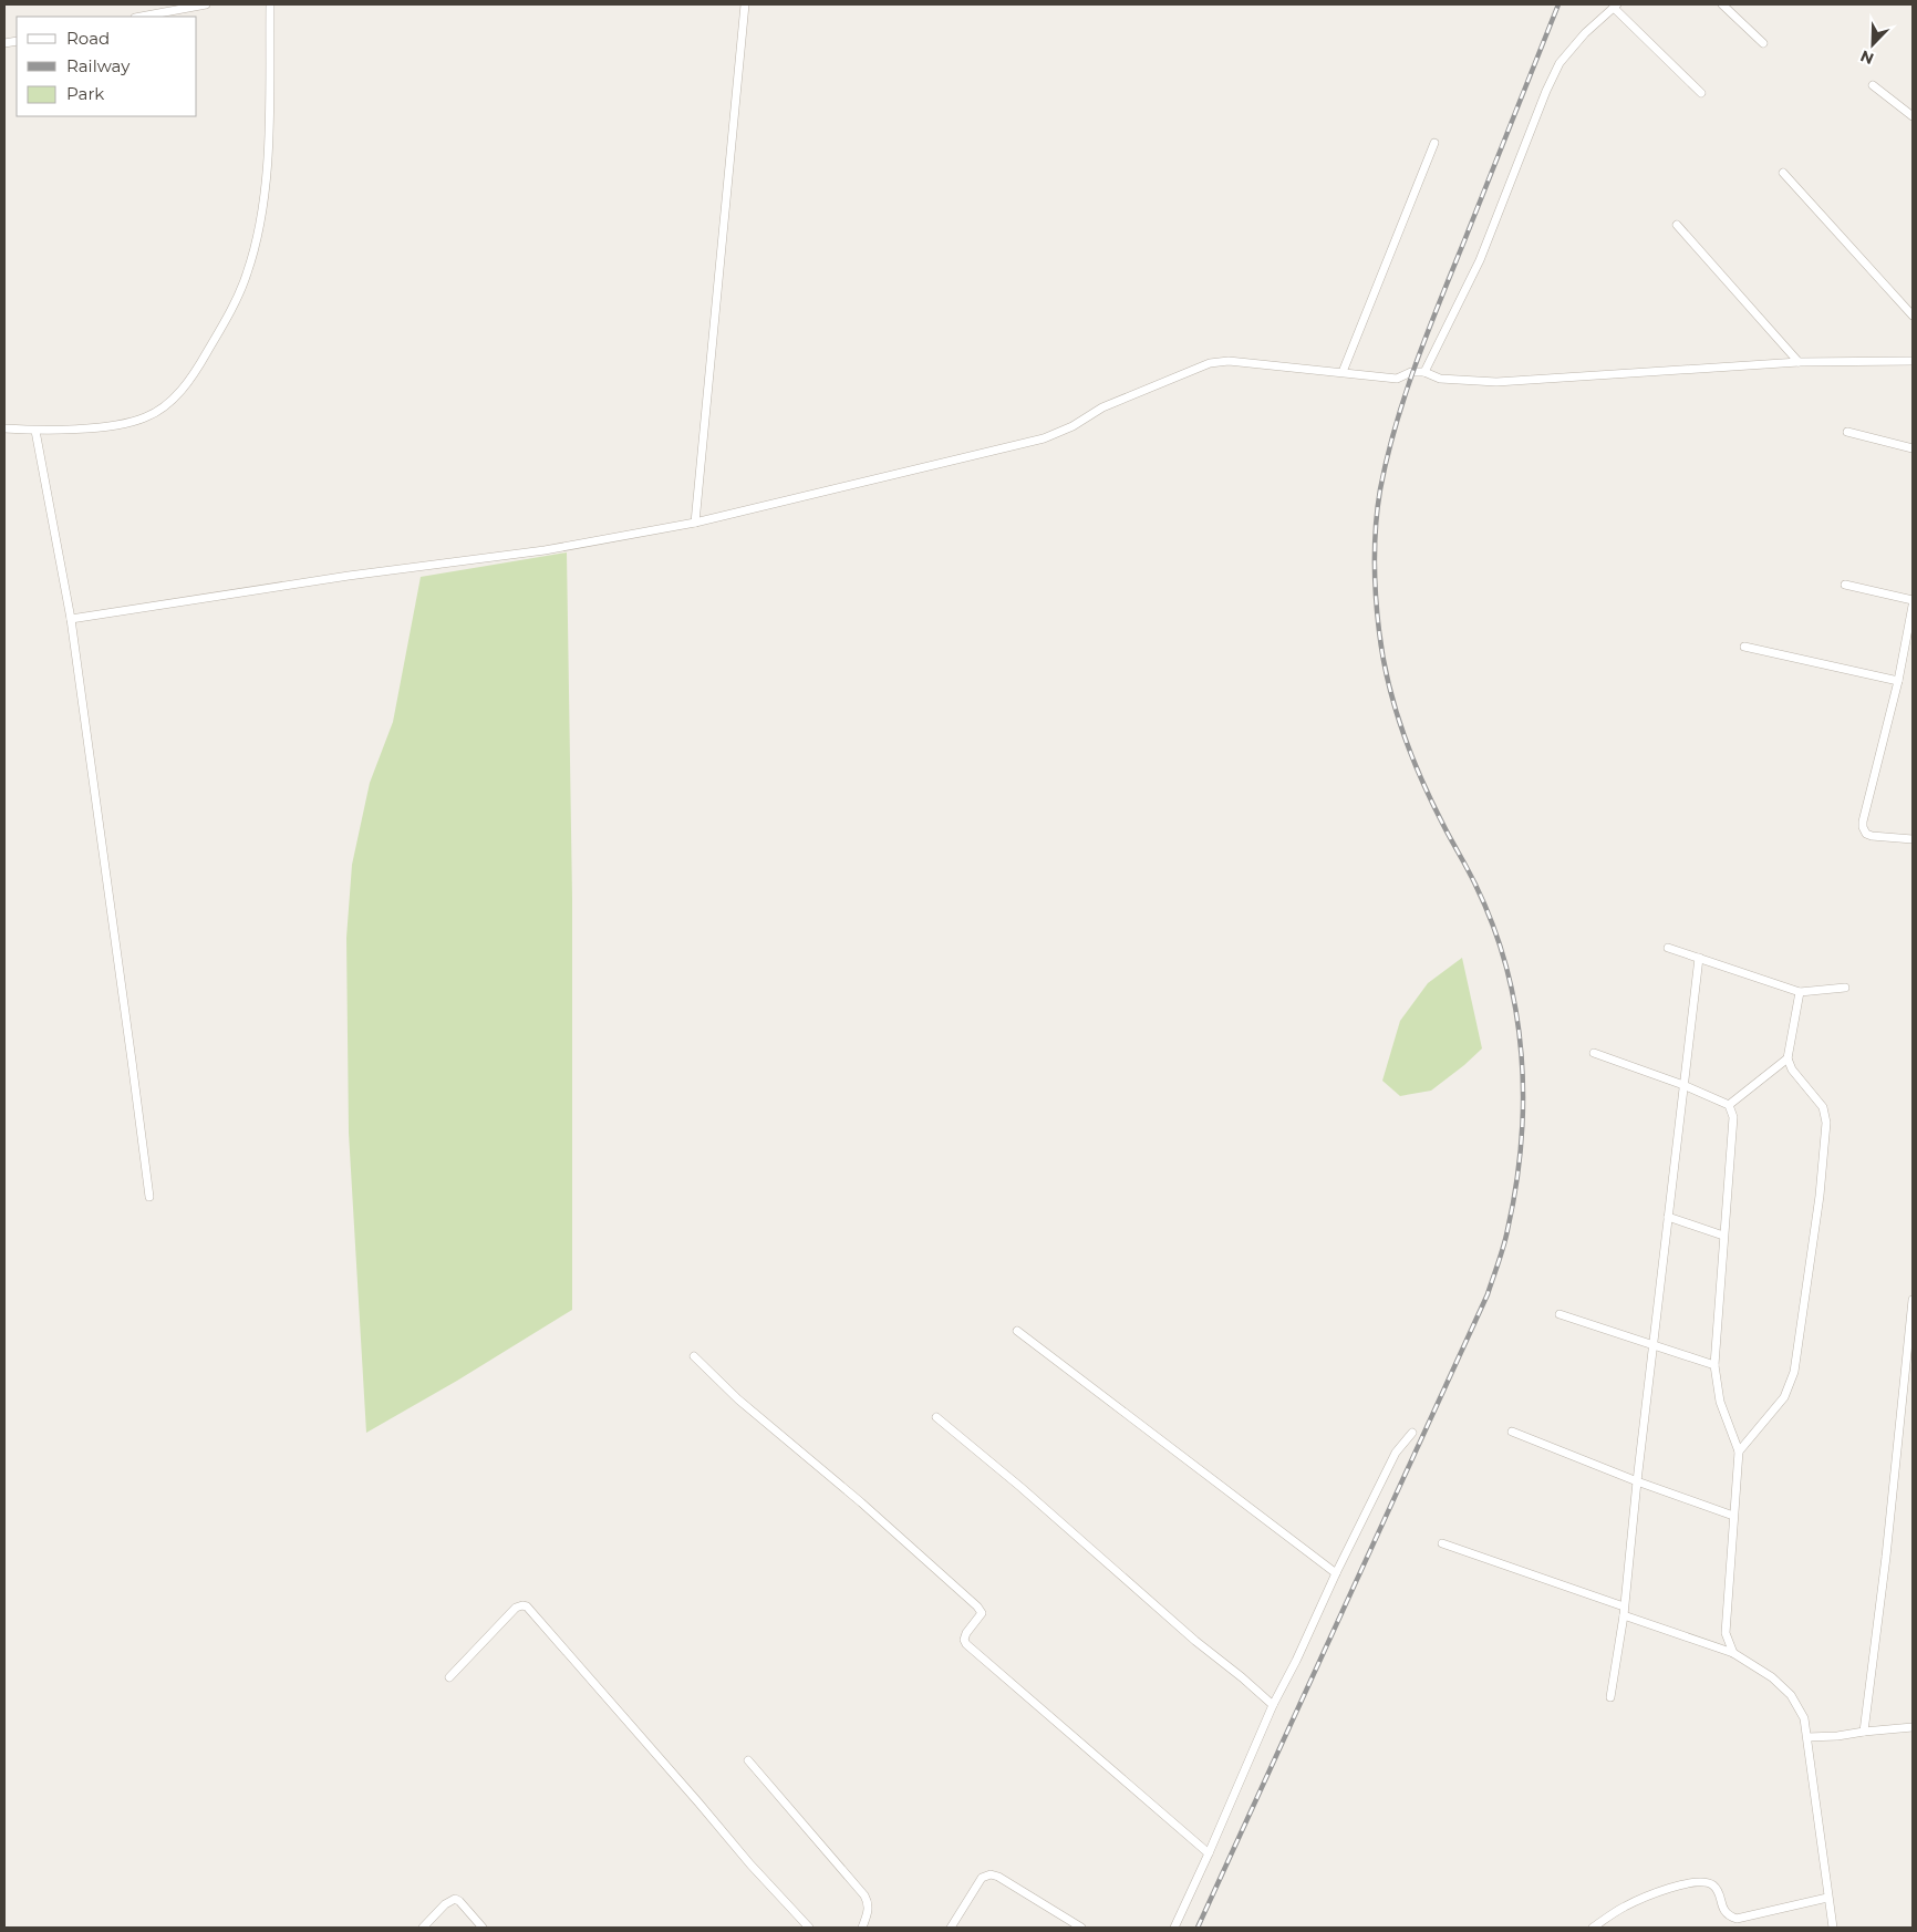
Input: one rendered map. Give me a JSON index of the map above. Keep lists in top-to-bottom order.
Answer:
{
  "legend": ["Road", "Railway", "Park"],
  "north": "bottom left"
}
